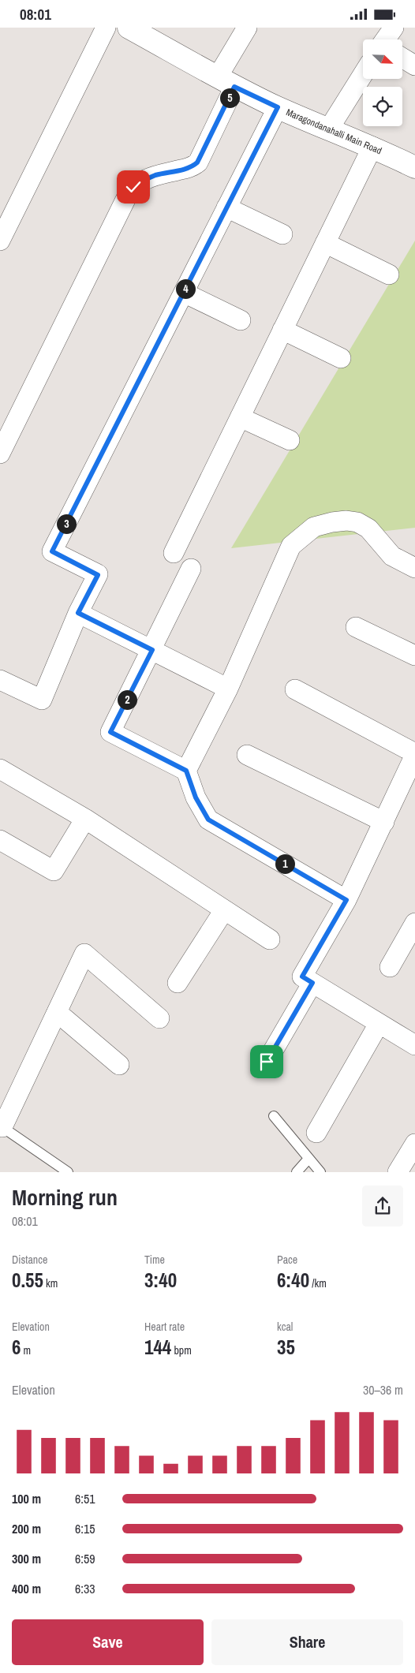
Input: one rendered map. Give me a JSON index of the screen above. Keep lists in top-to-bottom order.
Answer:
{
  "streets": {
    "street": ["Maragondanahalli Main Road"]
  },
  "north": "bottom right",
  "page": {
    "status": "08:01",
    "pins": [
      "5",
      "4",
      "3",
      "2",
      "1"
    ],
    "heading": ["Morning run", "08:01"],
    "stats": [
      ["Distance", "0.55 km"],
      ["Time", "3:40"],
      ["Pace", "6:40 /km"],
      ["Elevation", "6 m"],
      ["Heart rate", "144 bpm"],
      ["kcal", "35"]
    ],
    "chart": ["Elevation", "30–36 m"],
    "list": [
      {
        "name": "100 m",
        "note": "6:51"
      },
      {
        "name": "200 m",
        "note": "6:15"
      },
      {
        "name": "300 m",
        "note": "6:59"
      },
      {
        "name": "400 m",
        "note": "6:33"
      }
    ],
    "buttons": ["Save", "Share"]
  }
}
